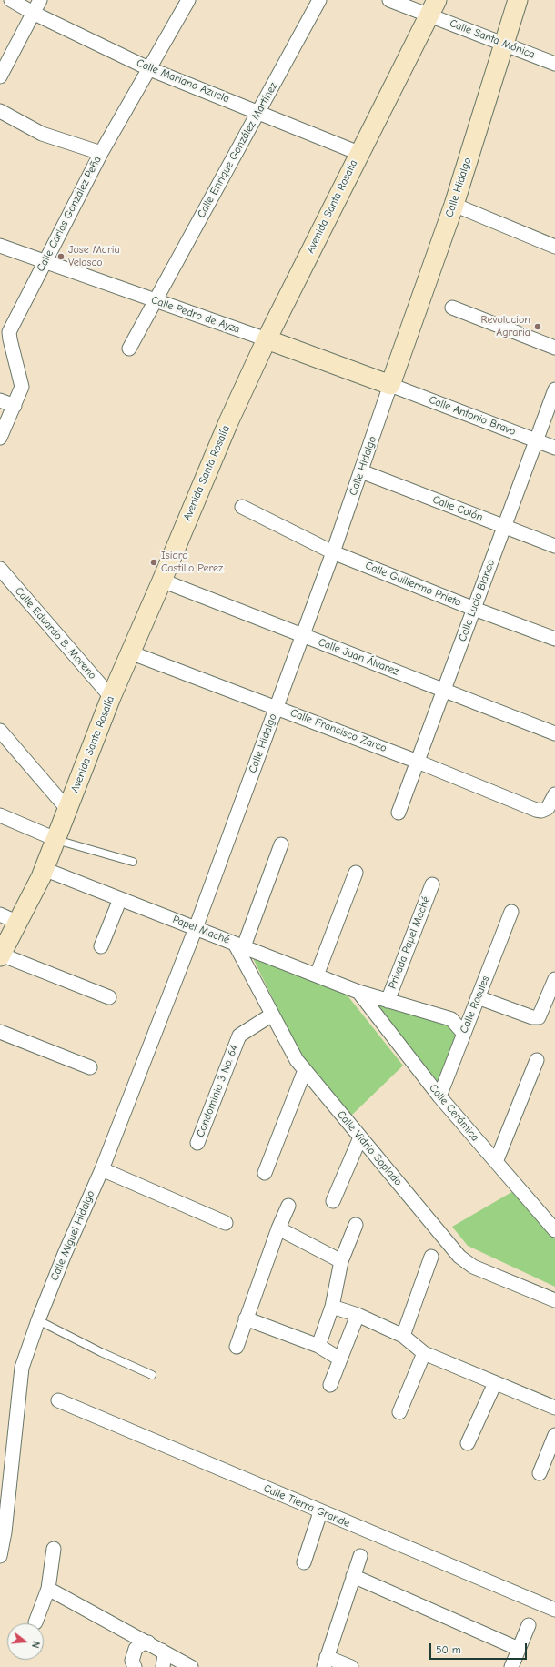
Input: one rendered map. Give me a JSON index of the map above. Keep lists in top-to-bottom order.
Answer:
{
  "streets": {
    "street": [
      "Calle Santa Mónica",
      "Calle Mariano Azuela",
      "Calle Enrique González Martínez",
      "Calle Hidalgo",
      "Avenida Santa Rosalía",
      "Calle Carlos González Peña",
      "Calle Pedro de Ayza",
      "Calle Antonio Bravo",
      "Calle Colón",
      "Calle Guillermo Prieto",
      "Calle Lucio Blanco",
      "Calle Eduardo B. Moreno",
      "Calle Juan Álvarez",
      "Calle Francisco Zarco",
      "Papel Maché",
      "Privada Papel Maché",
      "Calle Rosales",
      "Condominio 3 No. 64",
      "Calle Cerámica",
      "Calle Vidrio Soplado",
      "Calle Miguel Hidalgo",
      "Calle Tierra Grande"
    ]
  },
  "crossings": [
    ["Calle Santa Mónica", "Calle Hidalgo"],
    ["Calle Santa Mónica", "Avenida Santa Rosalía"],
    ["Calle Mariano Azuela", "Calle Enrique González Martínez"],
    ["Calle Mariano Azuela", "Avenida Santa Rosalía"],
    ["Calle Mariano Azuela", "Calle Carlos González Peña"],
    ["Calle Enrique González Martínez", "Calle Pedro de Ayza"],
    ["Calle Hidalgo", "Calle Pedro de Ayza"],
    ["Calle Hidalgo", "Calle Antonio Bravo"],
    ["Calle Hidalgo", "Calle Colón"],
    ["Calle Hidalgo", "Calle Guillermo Prieto"],
    ["Calle Hidalgo", "Calle Juan Álvarez"],
    ["Calle Hidalgo", "Calle Francisco Zarco"],
    ["Calle Hidalgo", "Papel Maché"],
    ["Calle Hidalgo", "Calle Miguel Hidalgo"],
    ["Avenida Santa Rosalía", "Calle Pedro de Ayza"],
    ["Avenida Santa Rosalía", "Calle Eduardo B. Moreno"],
    ["Avenida Santa Rosalía", "Calle Juan Álvarez"],
    ["Avenida Santa Rosalía", "Calle Francisco Zarco"],
    ["Avenida Santa Rosalía", "Papel Maché"],
    ["Calle Carlos González Peña", "Calle Pedro de Ayza"],
    ["Calle Pedro de Ayza", "Calle Antonio Bravo"],
    ["Calle Antonio Bravo", "Calle Lucio Blanco"],
    ["Calle Colón", "Calle Lucio Blanco"],
    ["Calle Guillermo Prieto", "Calle Lucio Blanco"],
    ["Calle Lucio Blanco", "Calle Juan Álvarez"],
    ["Calle Lucio Blanco", "Calle Francisco Zarco"],
    ["Papel Maché", "Privada Papel Maché"],
    ["Papel Maché", "Calle Rosales"],
    ["Papel Maché", "Calle Cerámica"],
    ["Papel Maché", "Calle Vidrio Soplado"],
    ["Papel Maché", "Calle Miguel Hidalgo"],
    ["Calle Rosales", "Calle Cerámica"],
    ["Condominio 3 No. 64", "Calle Vidrio Soplado"]
  ],
  "places": ["Jose Maria Velasco", "Revolucion Agraria", "Isidro Castillo Perez"],
  "scale_bar": "50 m",
  "north": "right"
}
